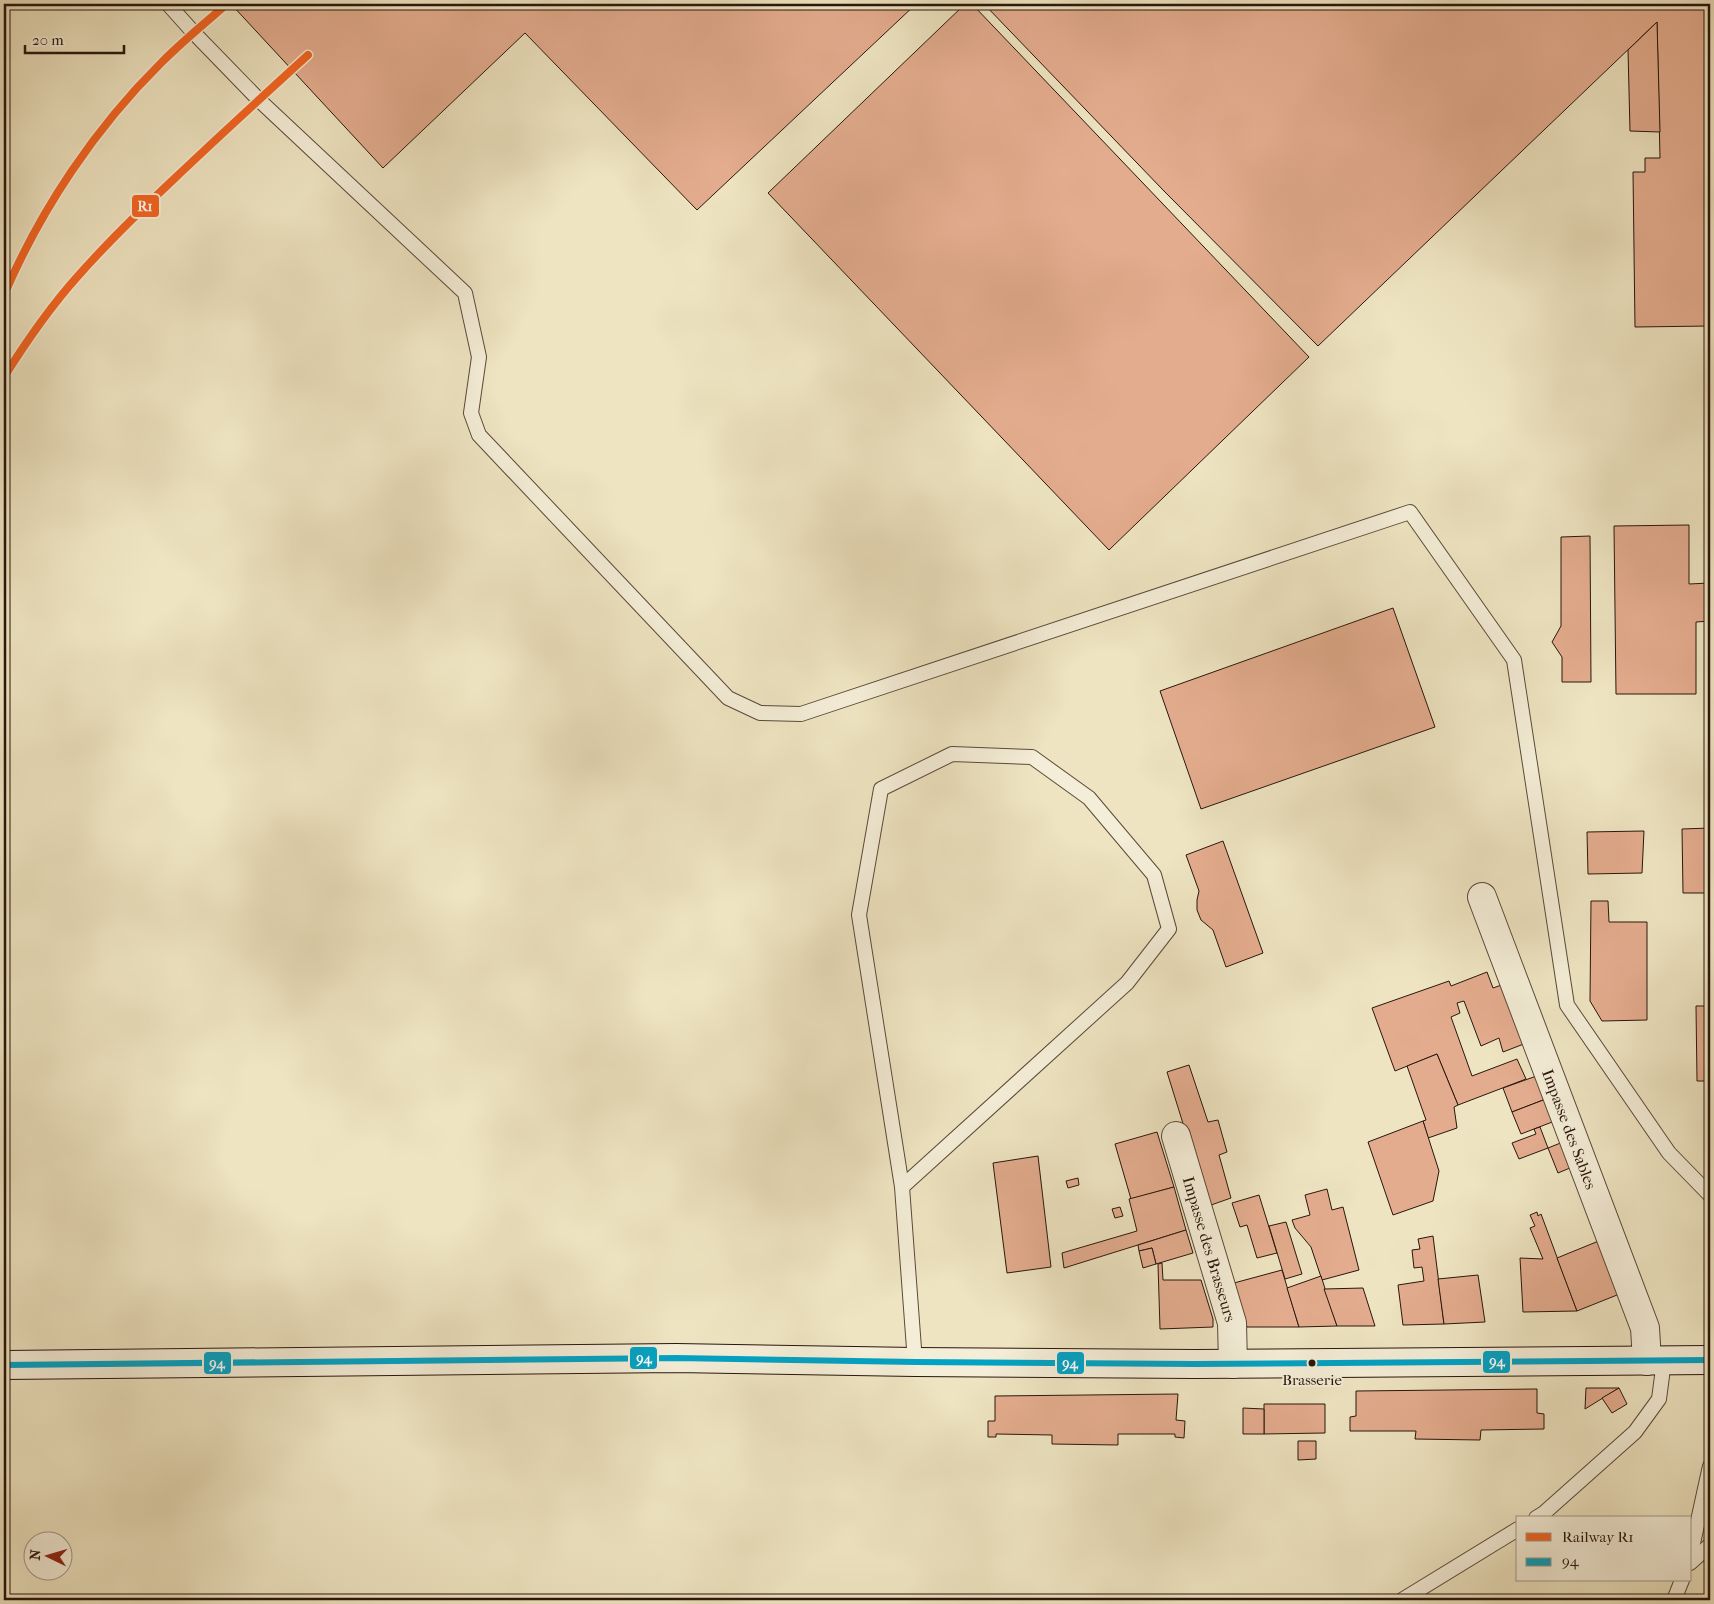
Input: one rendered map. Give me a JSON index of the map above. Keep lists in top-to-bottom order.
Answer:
{
  "streets": {
    "main road": ["Impasse des Sables", "Impasse des Brasseurs"]
  },
  "places": ["Brasserie"],
  "lines": ["rail line R1", "transit line 94"],
  "legend": ["Railway R1", "94"],
  "scale_bar": "20 m",
  "north": "left"
}
